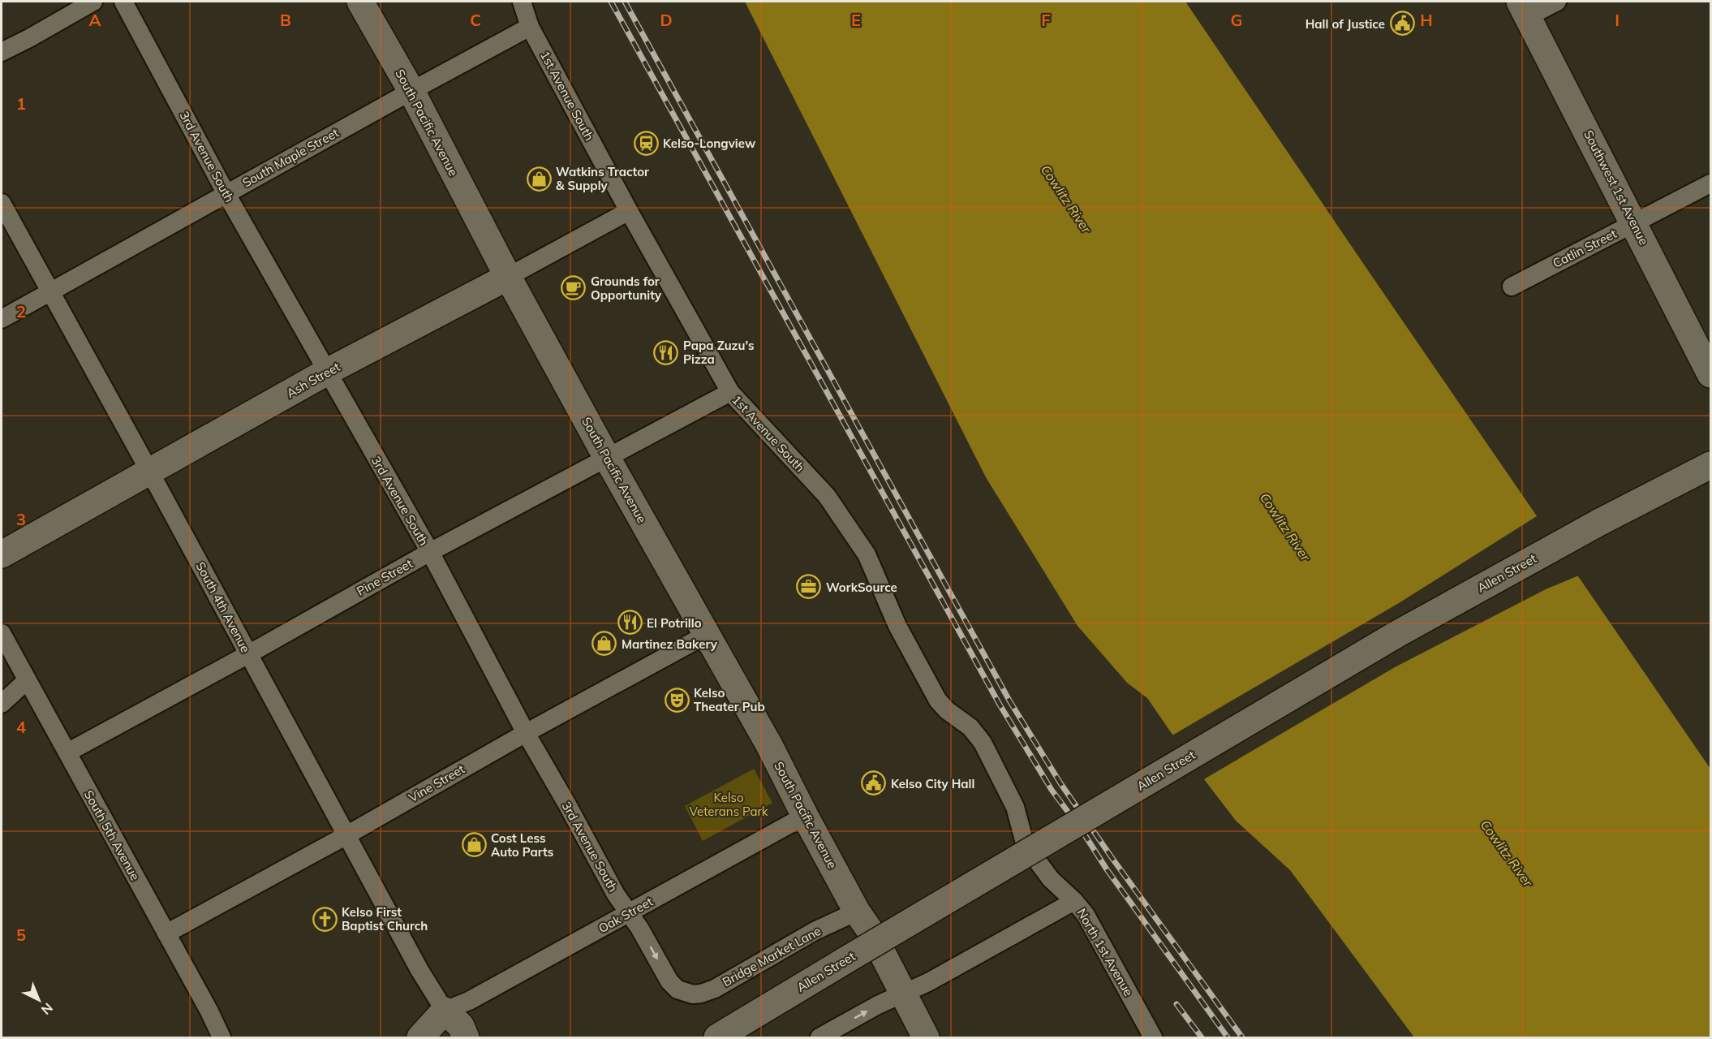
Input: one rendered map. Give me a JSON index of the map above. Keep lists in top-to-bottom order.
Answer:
{
  "streets": {
    "street": [
      "1st Avenue South",
      "South Pacific Avenue",
      "3rd Avenue South",
      "South Maple Street",
      "Southwest 1st Avenue",
      "Catlin Street",
      "Ash Street",
      "Allen Street",
      "Pine Street",
      "South 4th Avenue",
      "Vine Street",
      "South 5th Avenue",
      "Oak Street",
      "North 1st Avenue",
      "Bridge Market Lane"
    ]
  },
  "crossings": [
    ["1st Avenue South", "South Maple Street"],
    ["1st Avenue South", "Ash Street"],
    ["1st Avenue South", "Pine Street"],
    ["1st Avenue South", "North 1st Avenue"],
    ["South Pacific Avenue", "South Maple Street"],
    ["South Pacific Avenue", "Ash Street"],
    ["South Pacific Avenue", "Pine Street"],
    ["South Pacific Avenue", "Vine Street"],
    ["South Pacific Avenue", "Oak Street"],
    ["South Pacific Avenue", "Bridge Market Lane"],
    ["3rd Avenue South", "South Maple Street"],
    ["3rd Avenue South", "Ash Street"],
    ["3rd Avenue South", "Pine Street"],
    ["3rd Avenue South", "Vine Street"],
    ["3rd Avenue South", "Oak Street"],
    ["3rd Avenue South", "Bridge Market Lane"],
    ["South Maple Street", "South 4th Avenue"],
    ["Southwest 1st Avenue", "Catlin Street"],
    ["Ash Street", "South 4th Avenue"],
    ["Pine Street", "South 4th Avenue"],
    ["Pine Street", "South 5th Avenue"],
    ["South 4th Avenue", "Vine Street"],
    ["South 4th Avenue", "Oak Street"],
    ["Vine Street", "South 5th Avenue"]
  ],
  "water": ["Cowlitz River"],
  "parks": ["Kelso Veterans Park"],
  "places": {
    "public building": ["Hall of Justice", "Kelso City Hall"],
    "station": ["Kelso-Longview"],
    "shop": ["Watkins Tractor & Supply", "Martinez Bakery", "Cost Less Auto Parts"],
    "cafe": ["Grounds for Opportunity"],
    "restaurant": ["Papa Zuzu's Pizza", "El Potrillo"],
    "office": ["WorkSource"],
    "theatre": ["Kelso Theater Pub"],
    "church": ["Kelso First Baptist Church"]
  },
  "north": "bottom right",
  "grid": {
    "columns": [
      "A",
      "B",
      "C",
      "D",
      "E",
      "F",
      "G",
      "H",
      "I"
    ],
    "rows": [
      "1",
      "2",
      "3",
      "4",
      "5"
    ]
  }
}
